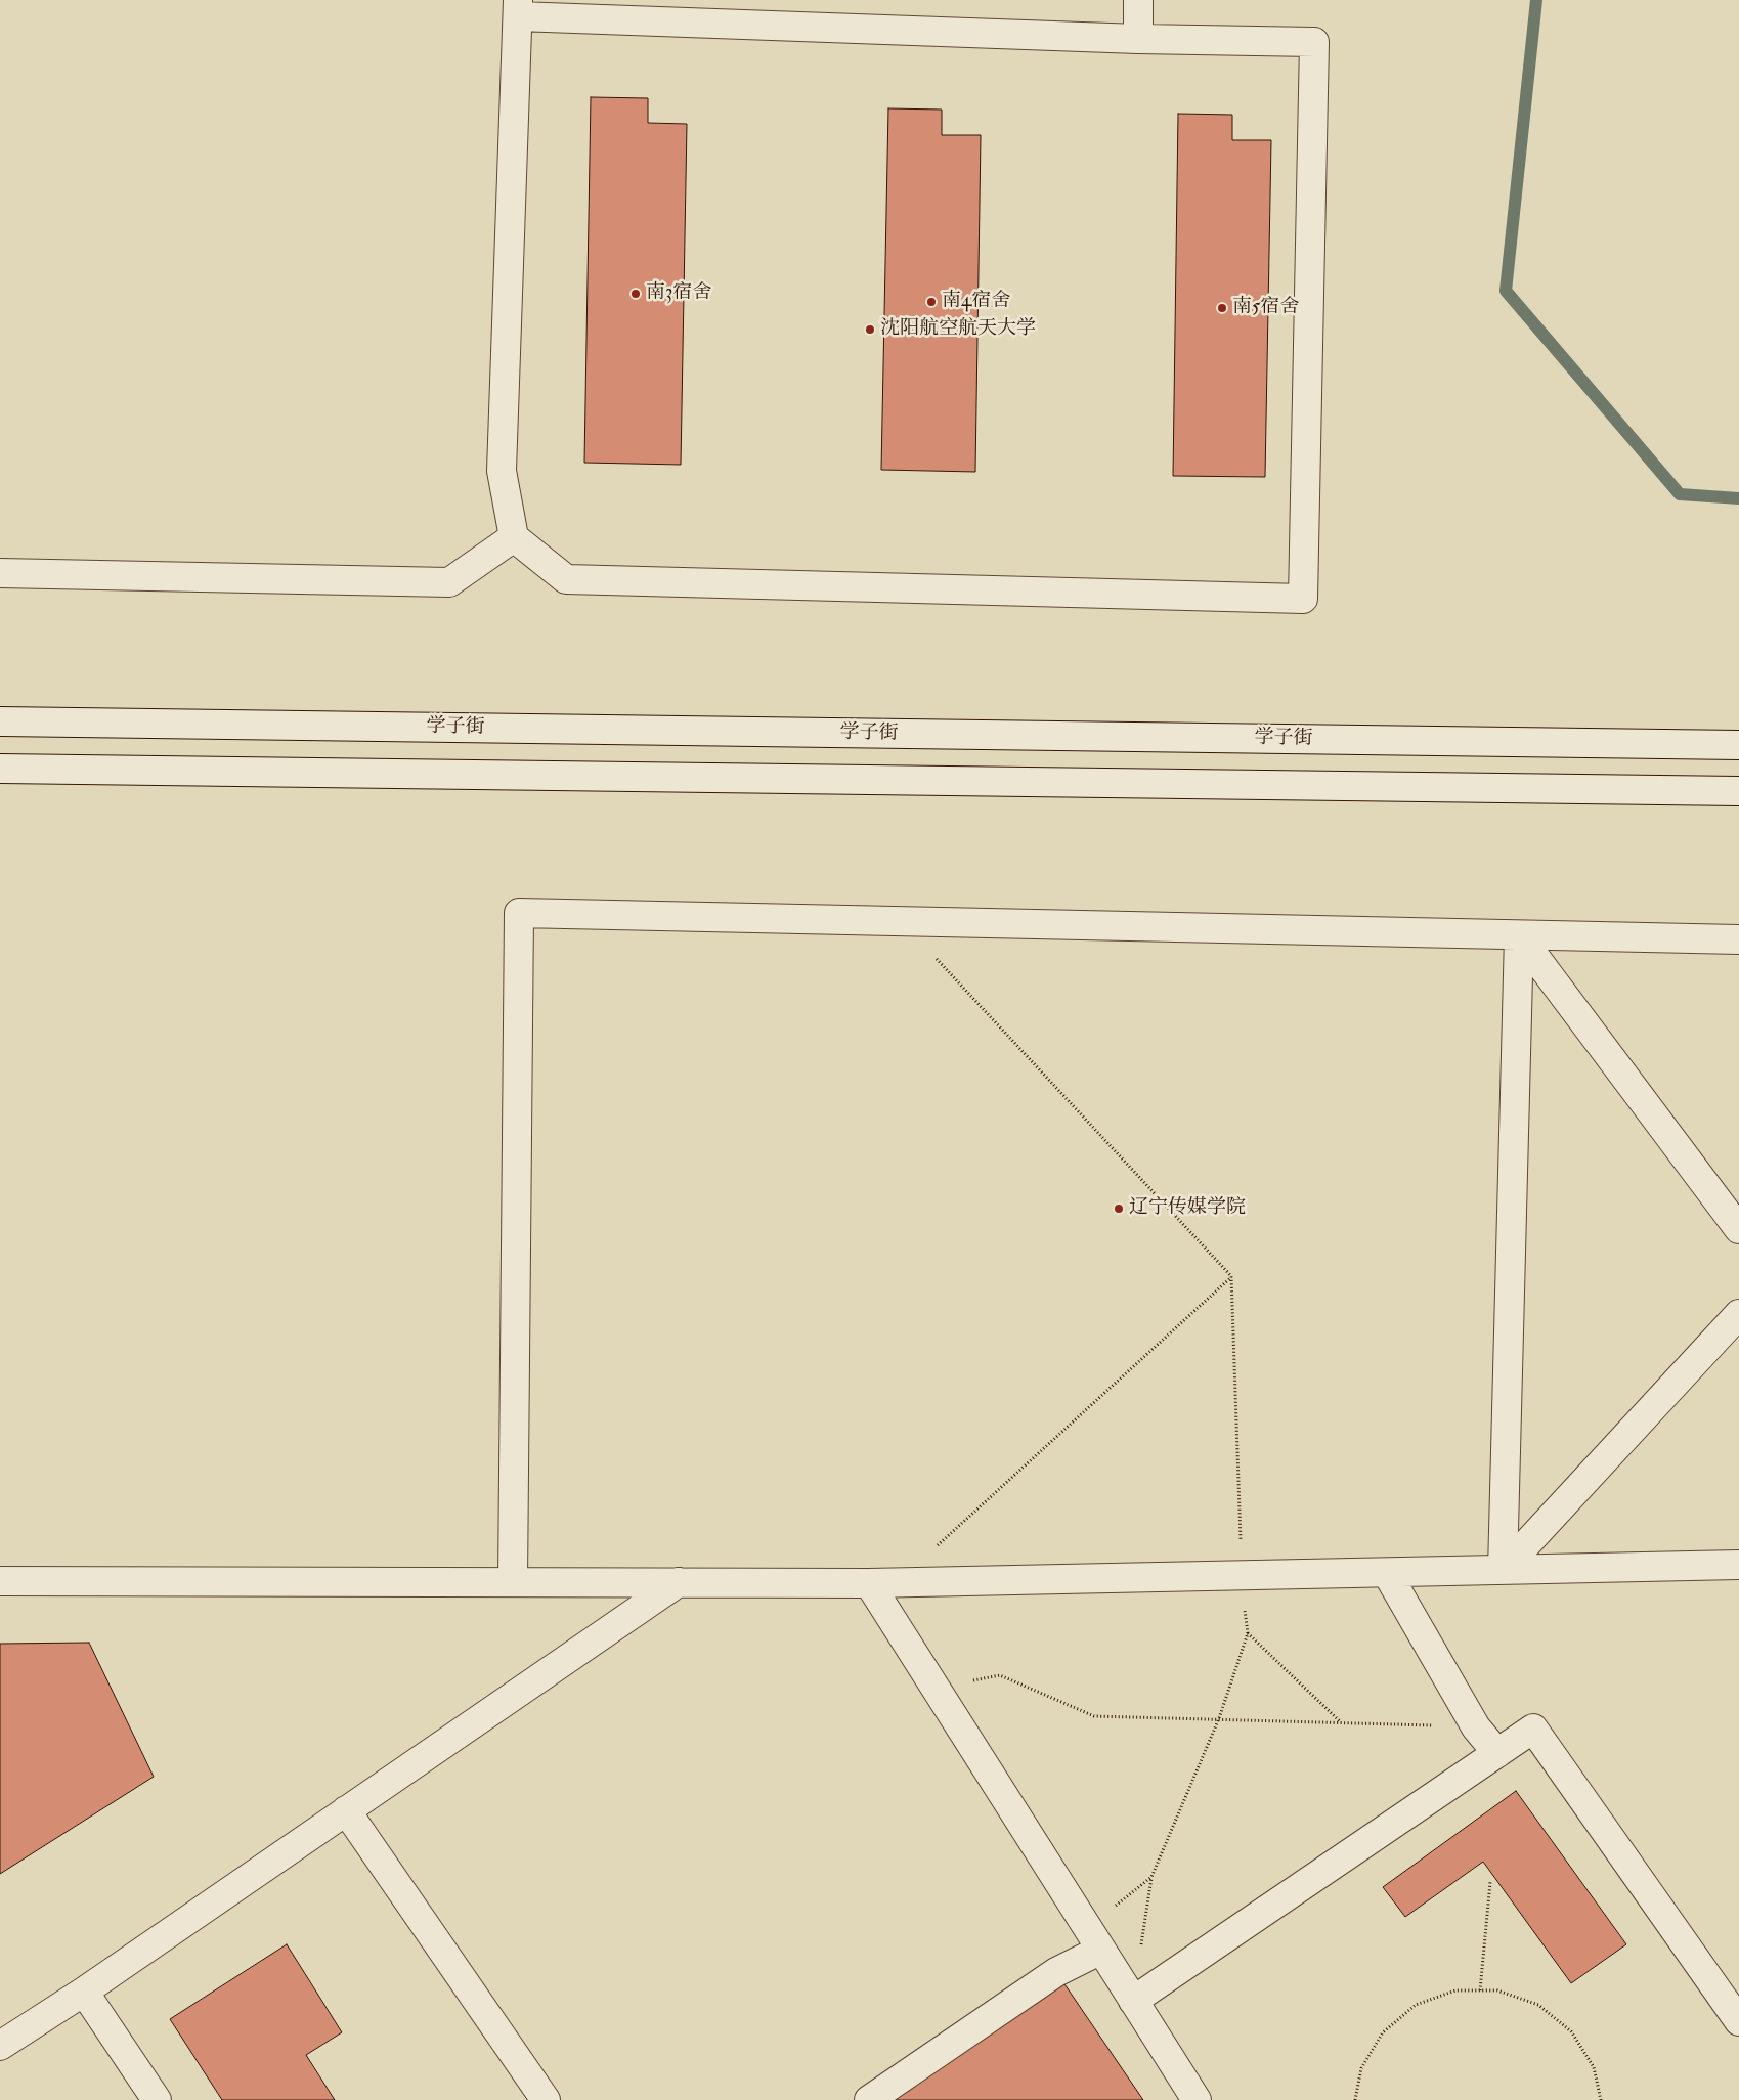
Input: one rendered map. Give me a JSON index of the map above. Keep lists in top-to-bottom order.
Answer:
{
  "streets": {
    "street": ["学子街"]
  },
  "places": [
    "南3宿舍",
    "南4宿舍",
    "南5宿舍",
    "沈阳航空航天大学",
    "辽宁传媒学院"
  ]
}
